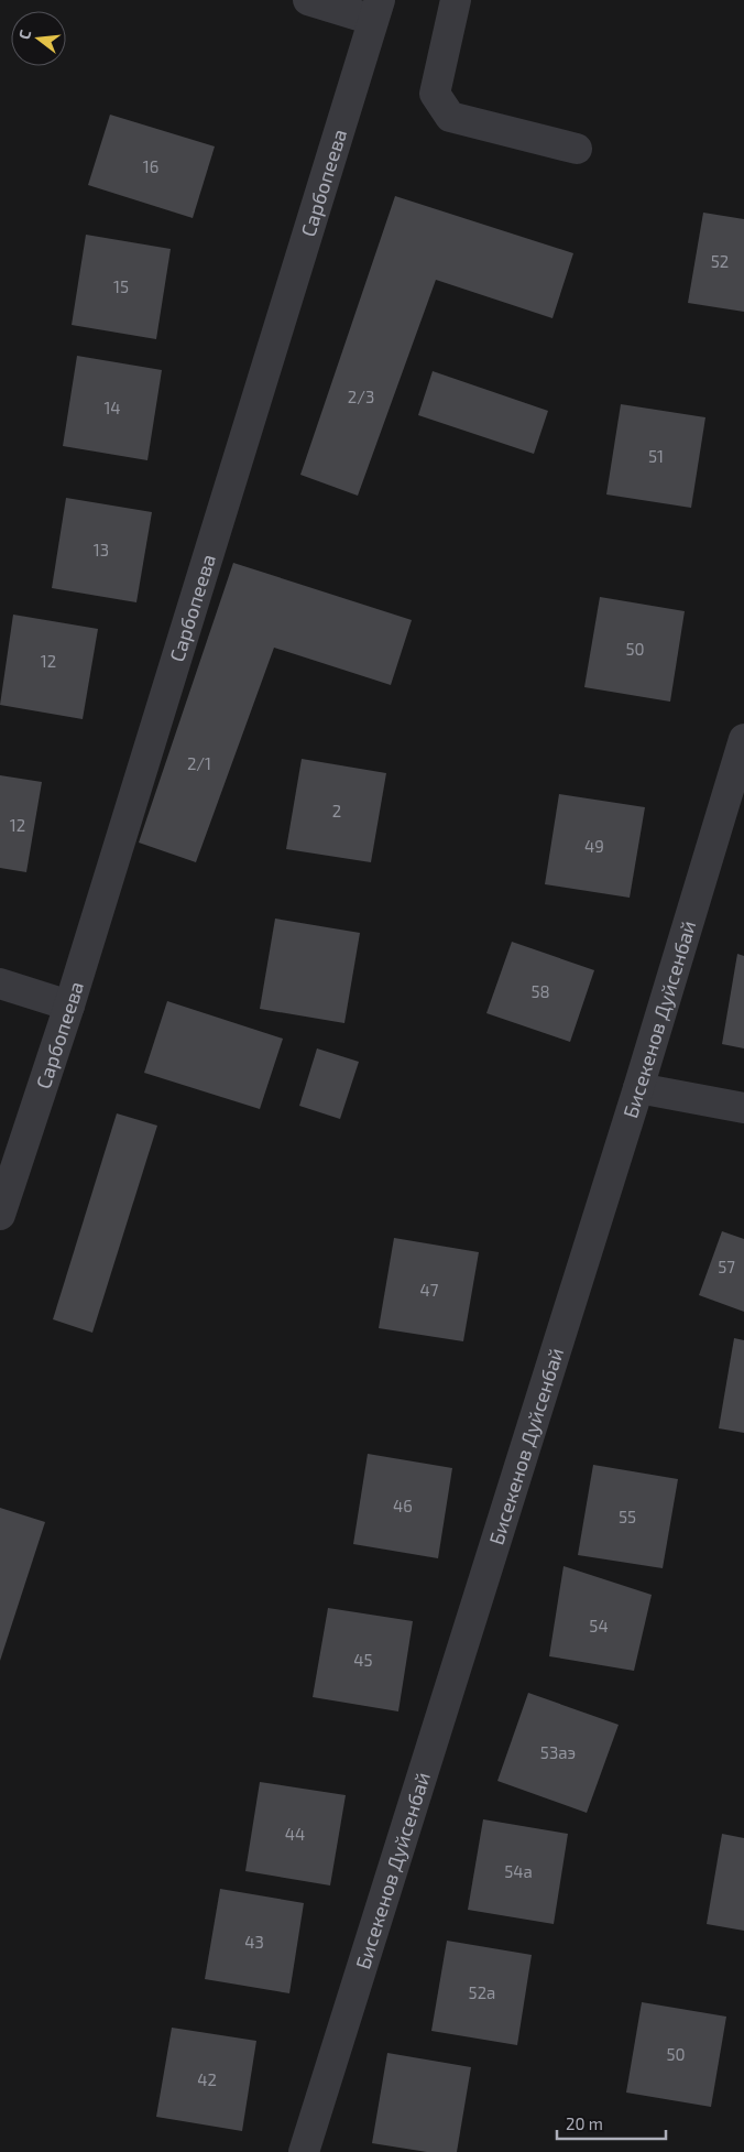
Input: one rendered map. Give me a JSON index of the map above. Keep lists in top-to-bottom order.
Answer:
{
  "streets": {
    "street": ["Сарбопеева", "Бисекенов Дуйсенбай"]
  },
  "house_numbers": [
    "16",
    "52",
    "15",
    "2/3",
    "14",
    "51",
    "13",
    "50",
    "12",
    "2/1",
    "2",
    "12",
    "49",
    "58",
    "57",
    "47",
    "46",
    "55",
    "54",
    "45",
    "53аэ",
    "44",
    "54а",
    "43",
    "52а",
    "50",
    "42"
  ],
  "scale_bar": "20 m",
  "north": "left"
}
